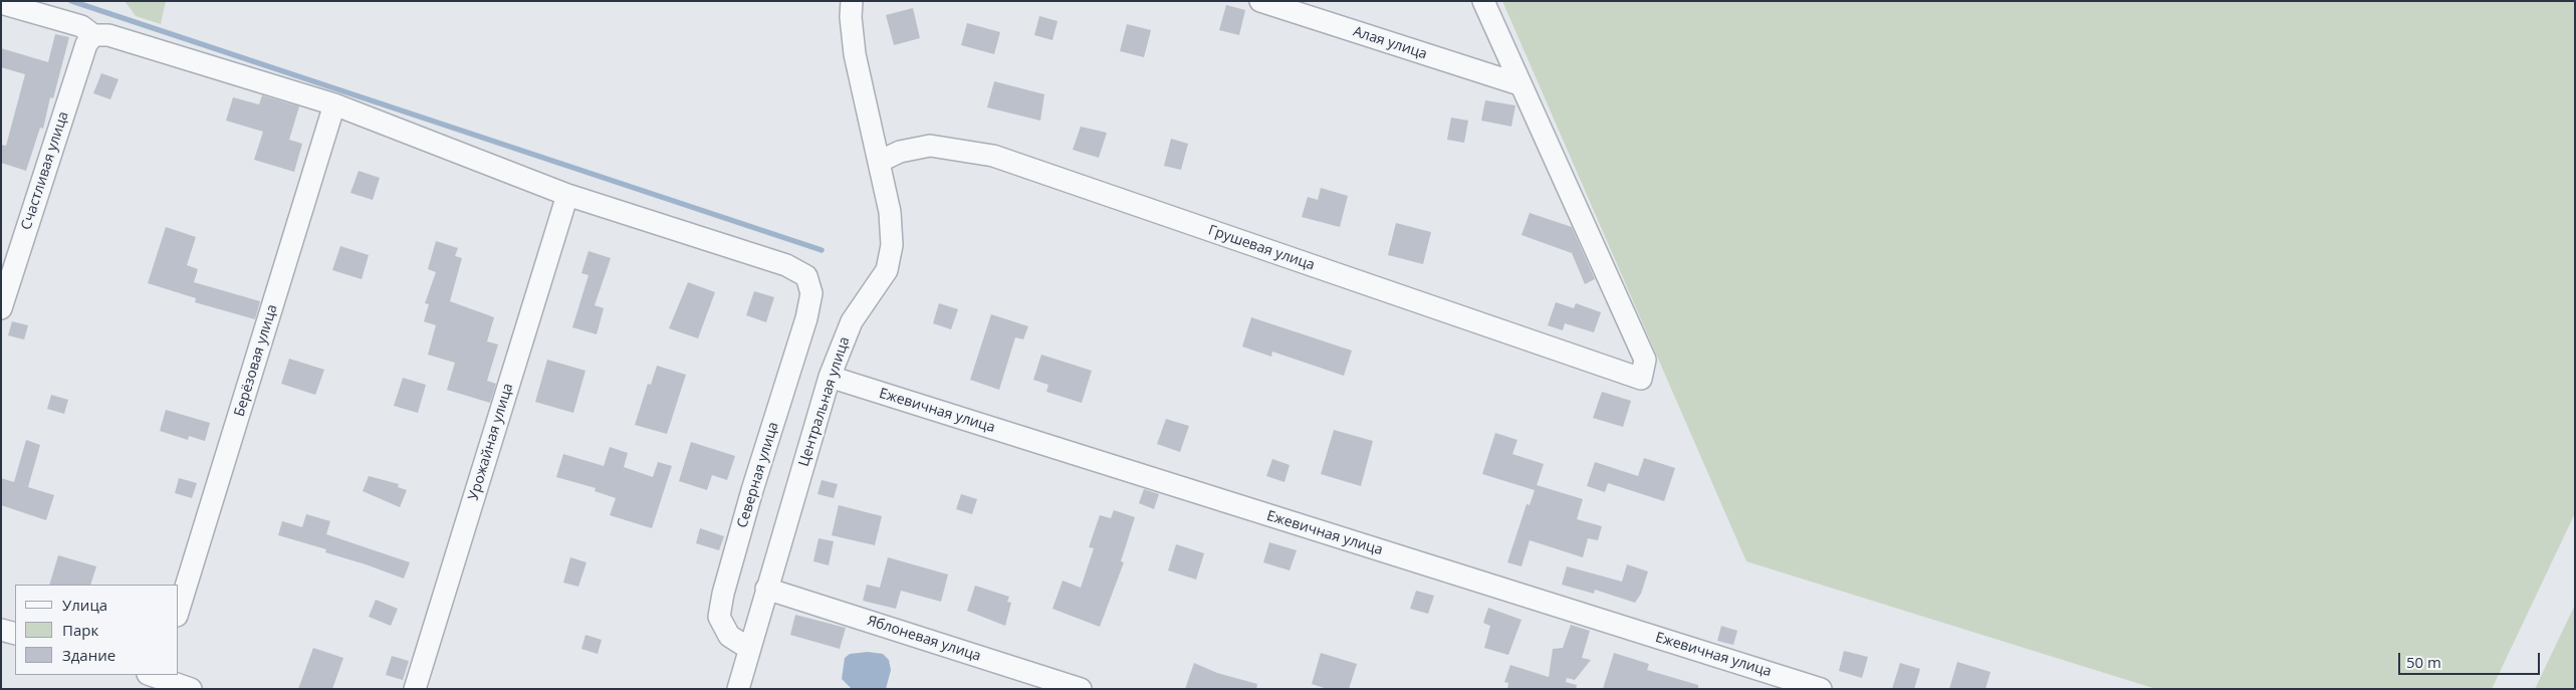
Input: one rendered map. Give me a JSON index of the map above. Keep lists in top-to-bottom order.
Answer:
{
  "streets": {
    "street": [
      "Алая улица",
      "Счастливая улица",
      "Грушевая улица",
      "Берёзовая улица",
      "Центральная улица",
      "Ежевичная улица",
      "Урожайная улица",
      "Северная улица",
      "Яблоневая улица"
    ]
  },
  "crossings": [
    ["Алая улица", "Грушевая улица"],
    ["Грушевая улица", "Центральная улица"],
    ["Центральная улица", "Ежевичная улица"],
    ["Центральная улица", "Северная улица"],
    ["Центральная улица", "Яблоневая улица"],
    ["Урожайная улица", "Северная улица"]
  ],
  "legend": ["Улица", "Парк", "Здание"],
  "scale_bar": "50 m"
}
